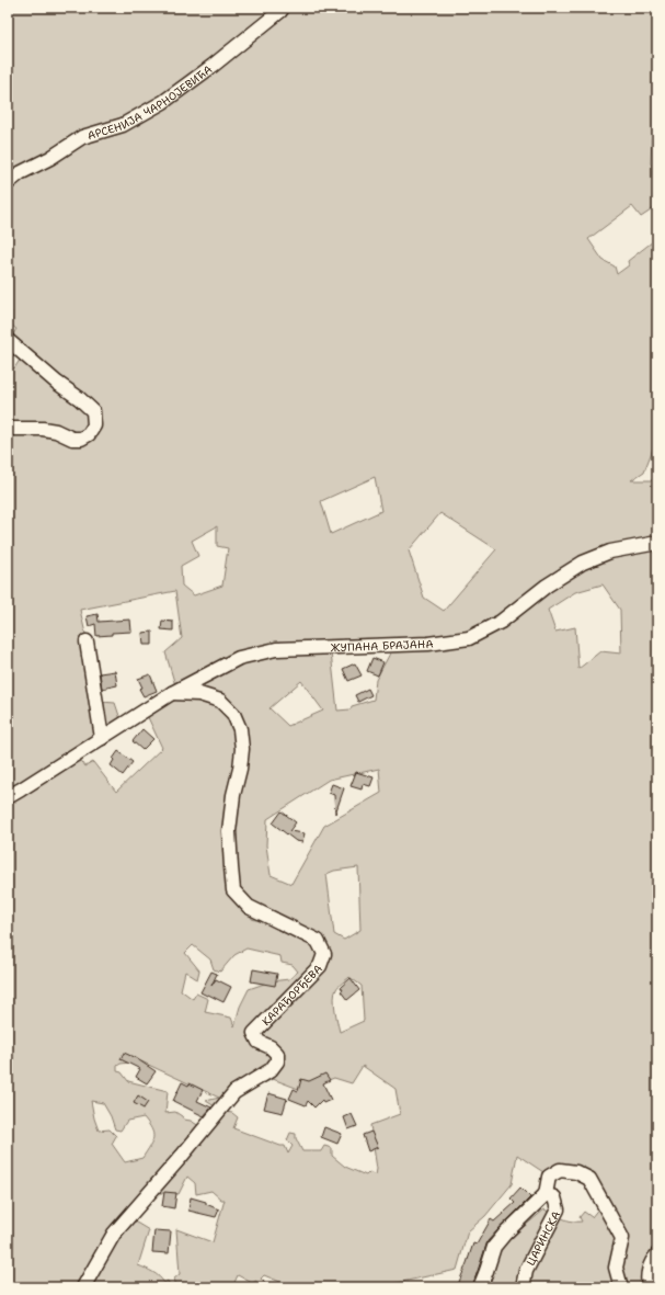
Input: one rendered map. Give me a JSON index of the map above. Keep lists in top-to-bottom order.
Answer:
{
  "streets": {
    "street": [
      "АРСЕНИЈА ЧАРНОЈЕВИЋА",
      "ЖУПАНА БРАЈАНА",
      "КАРАЂОРЂЕВА",
      "ЦАРИНСКА"
    ]
  },
  "crossings": [
    ["ЖУПАНА БРАЈАНА", "КАРАЂОРЂЕВА"]
  ]
}
